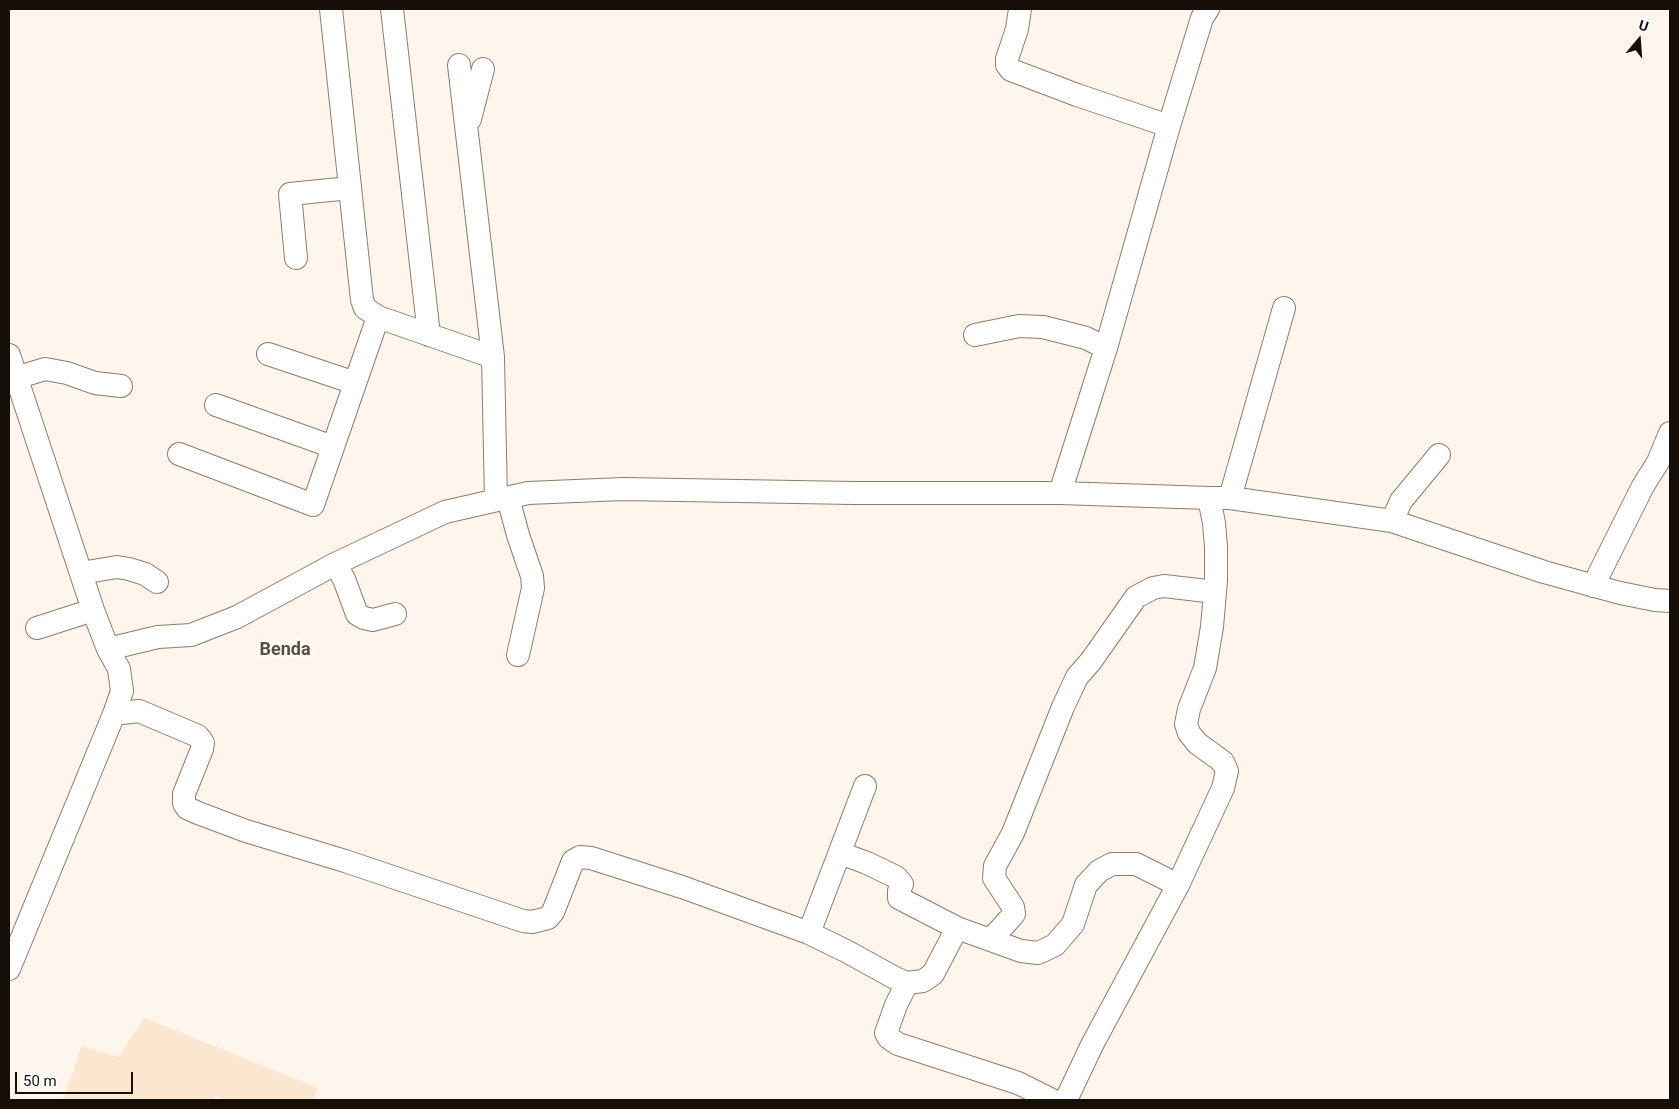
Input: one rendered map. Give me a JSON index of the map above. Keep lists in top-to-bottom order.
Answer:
{
  "districts": ["Benda"],
  "scale_bar": "50 m",
  "north": "top"
}
